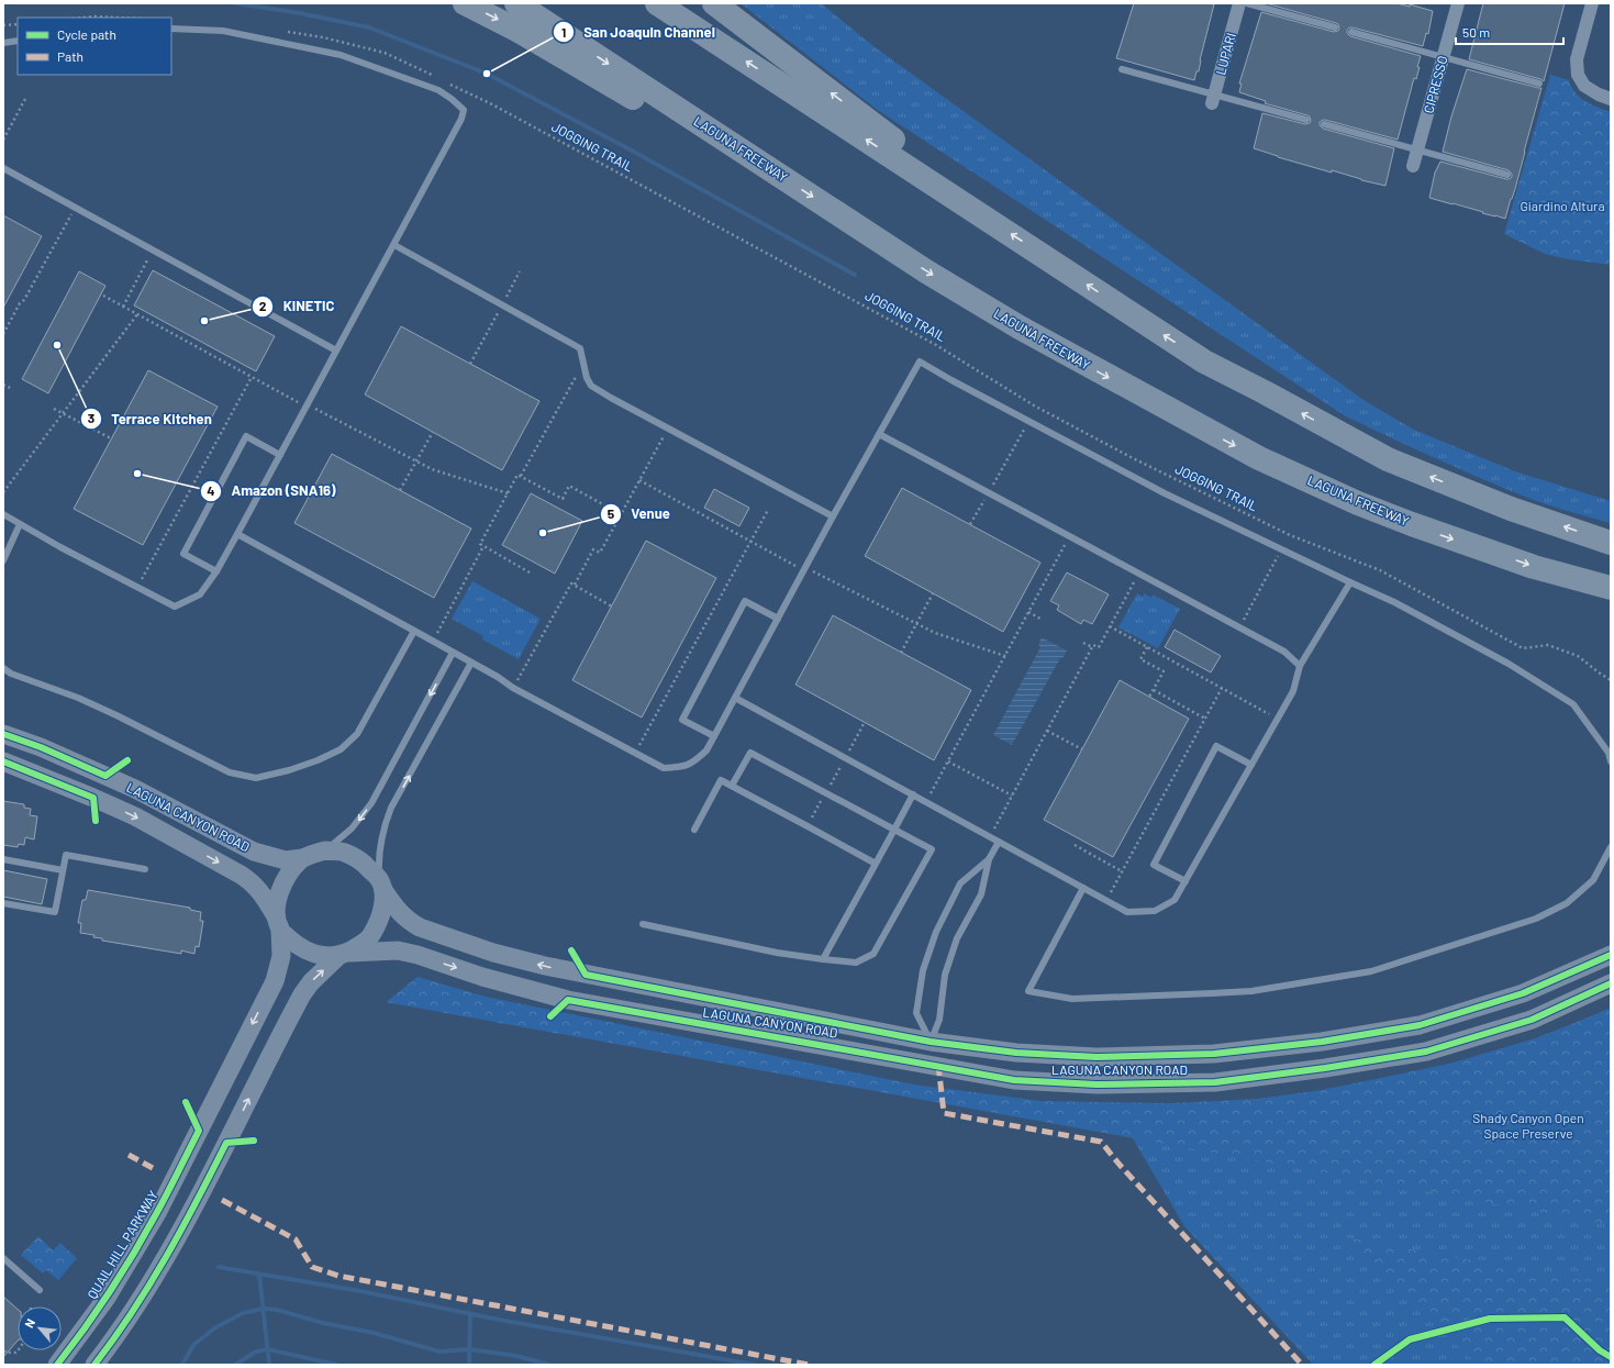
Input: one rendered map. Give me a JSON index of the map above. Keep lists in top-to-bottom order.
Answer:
{
  "streets": {
    "highway": ["LAGUNA FREEWAY"],
    "main road": ["LAGUNA CANYON ROAD", "QUAIL HILL PARKWAY"],
    "street": ["LUPARI", "CIPRESSO"],
    "path": ["JOGGING TRAIL"]
  },
  "crossings": [
    ["LAGUNA CANYON ROAD", "QUAIL HILL PARKWAY"]
  ],
  "parks": ["Giardino Altura", "Shady Canyon Open Space Preserve"],
  "places": [
    "San Joaquin Channel",
    "KINETIC",
    "Terrace Kitchen",
    "Amazon (SNA16)",
    "Venue"
  ],
  "legend": ["Cycle path", "Path"],
  "scale_bar": "50 m",
  "north": "top left"
}
